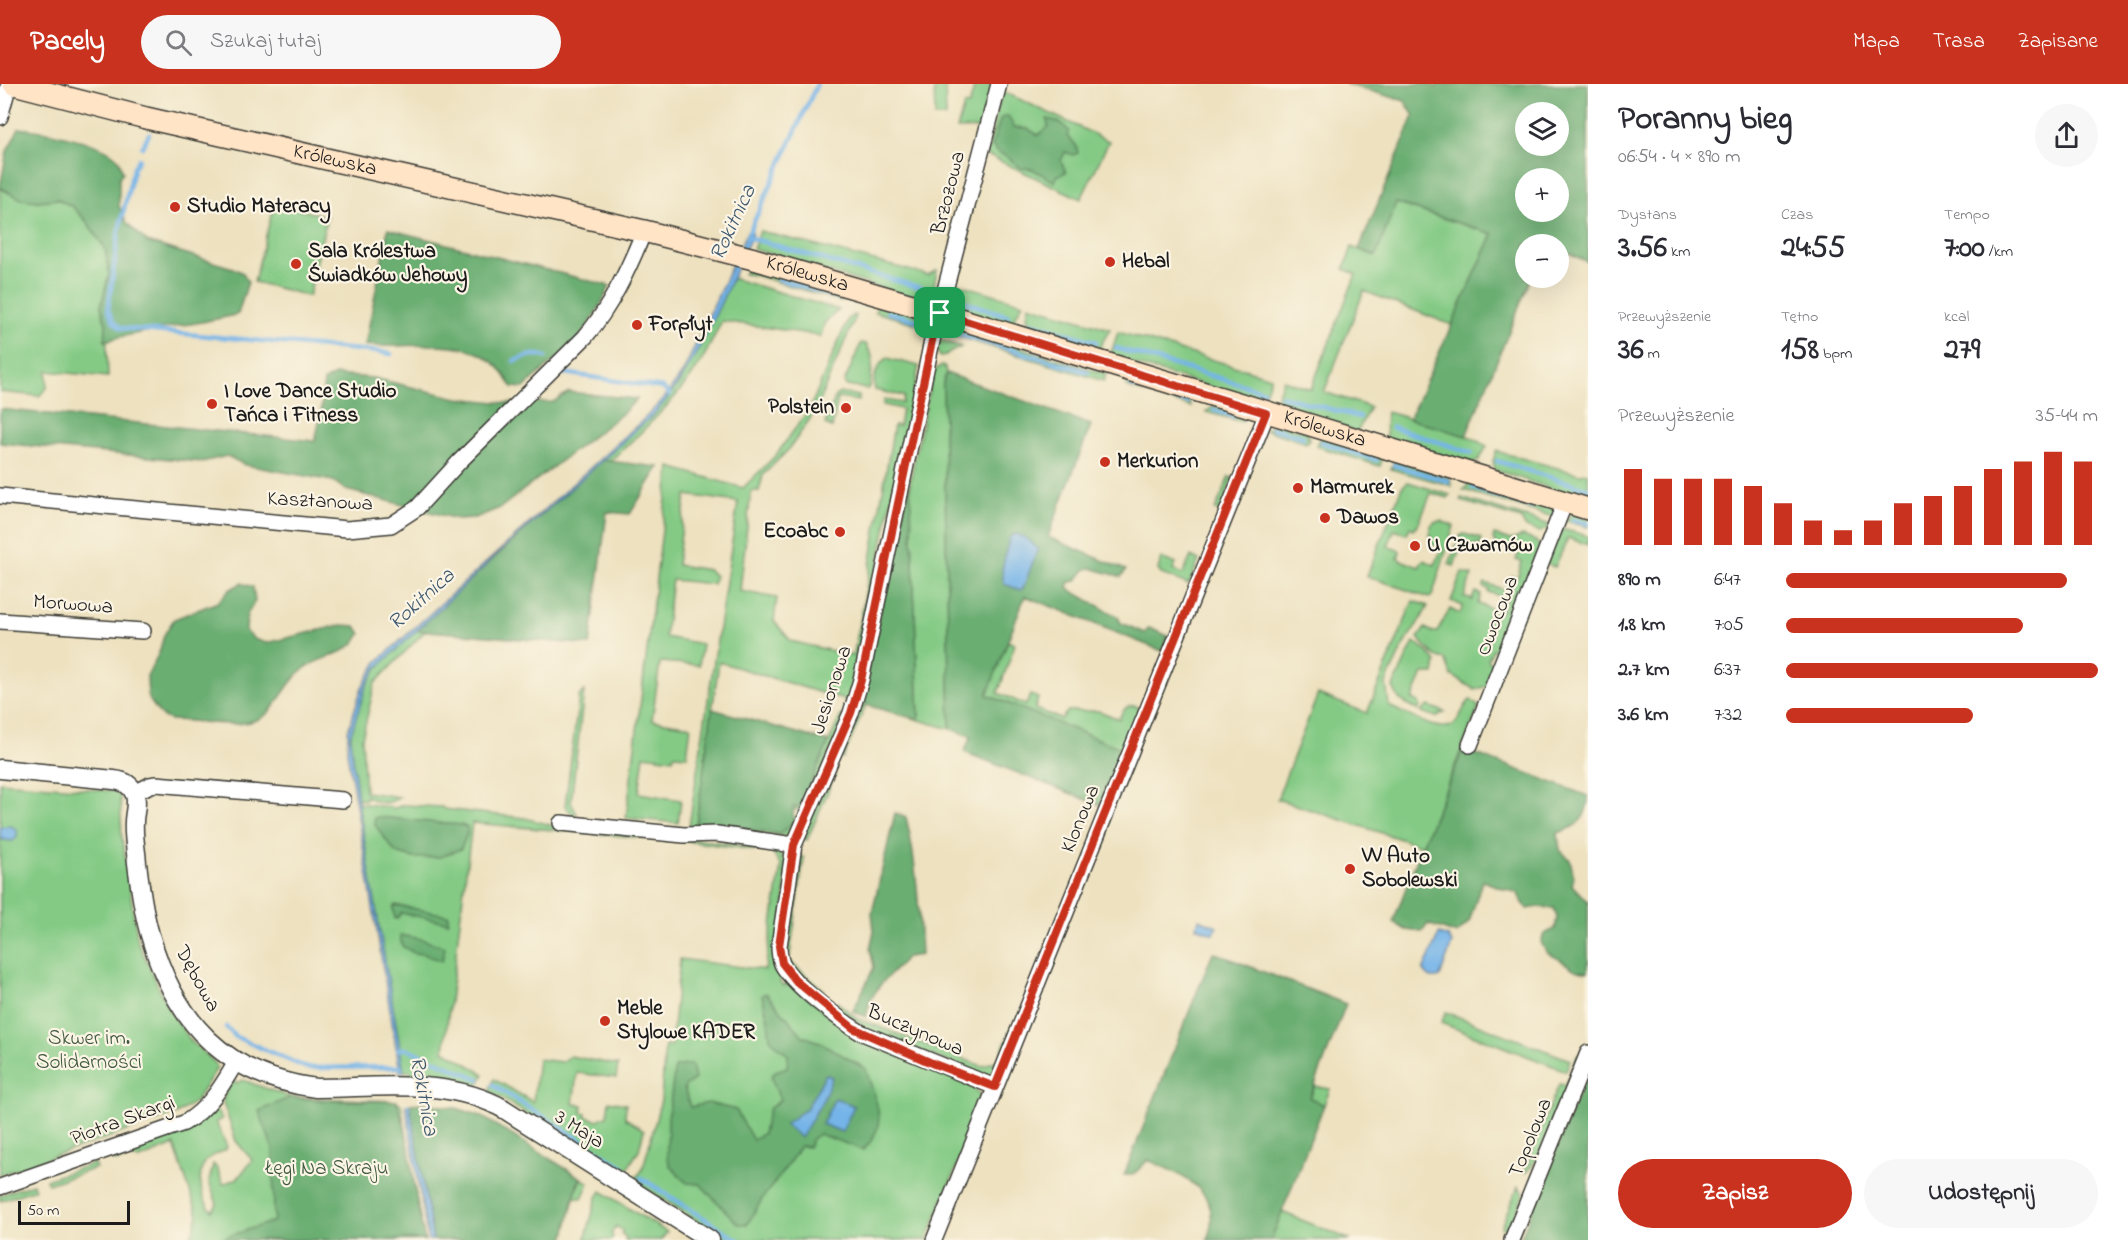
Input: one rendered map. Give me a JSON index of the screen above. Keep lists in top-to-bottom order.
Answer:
{
  "streets": {
    "main road": ["Królewska"],
    "street": [
      "Brzozowa",
      "Kasztanowa",
      "Morwowa",
      "Owocowa",
      "Jesionowa",
      "Klonowa",
      "Dębowa",
      "Buczynowa",
      "Piotra Skargi",
      "3 Maja",
      "Topolowa"
    ]
  },
  "crossings": [
    ["Królewska", "Brzozowa"],
    ["Królewska", "Kasztanowa"],
    ["Królewska", "Owocowa"],
    ["Królewska", "Jesionowa"],
    ["Królewska", "Klonowa"],
    ["Brzozowa", "Jesionowa"],
    ["Jesionowa", "Buczynowa"],
    ["Klonowa", "Buczynowa"],
    ["Dębowa", "Piotra Skargi"],
    ["Dębowa", "3 Maja"]
  ],
  "water": ["Rokitnica"],
  "parks": ["Skwer im. Solidarności", "Łęgi Na Skraju"],
  "places": [
    "Studio Materacy",
    "Hebal",
    "Sala Królestwa Świadków Jehowy",
    "Forpłyt",
    "I Love Dance Studio Tańca i Fitness",
    "Polstein",
    "Merkurion",
    "Marmurek",
    "Dawos",
    "Ecoabc",
    "U Czwarnów",
    "VV Auto Sobolewski",
    "Meble Stylowe KADER"
  ],
  "scale_bar": "50 m",
  "page": {
    "header": "Pacely",
    "search": "Szukaj tutaj",
    "nav": ["Mapa", "Trasa", "Zapisane"],
    "heading": ["Poranny bieg", "06:54 · 4 × 890 m"],
    "map_buttons": ["+", "−"],
    "stats": [
      ["Dystans", "3.56 km"],
      ["Czas", "24:55"],
      ["Tempo", "7:00 /km"],
      ["Przewyższenie", "36 m"],
      ["Tętno", "158 bpm"],
      ["kcal", "279"]
    ],
    "chart": ["Przewyższenie", "35–44 m"],
    "list": [
      {
        "name": "890 m",
        "note": "6:47"
      },
      {
        "name": "1.8 km",
        "note": "7:05"
      },
      {
        "name": "2.7 km",
        "note": "6:37"
      },
      {
        "name": "3.6 km",
        "note": "7:32"
      }
    ],
    "buttons": ["Zapisz", "Udostępnij"],
    "scale": "50 m"
  }
}
